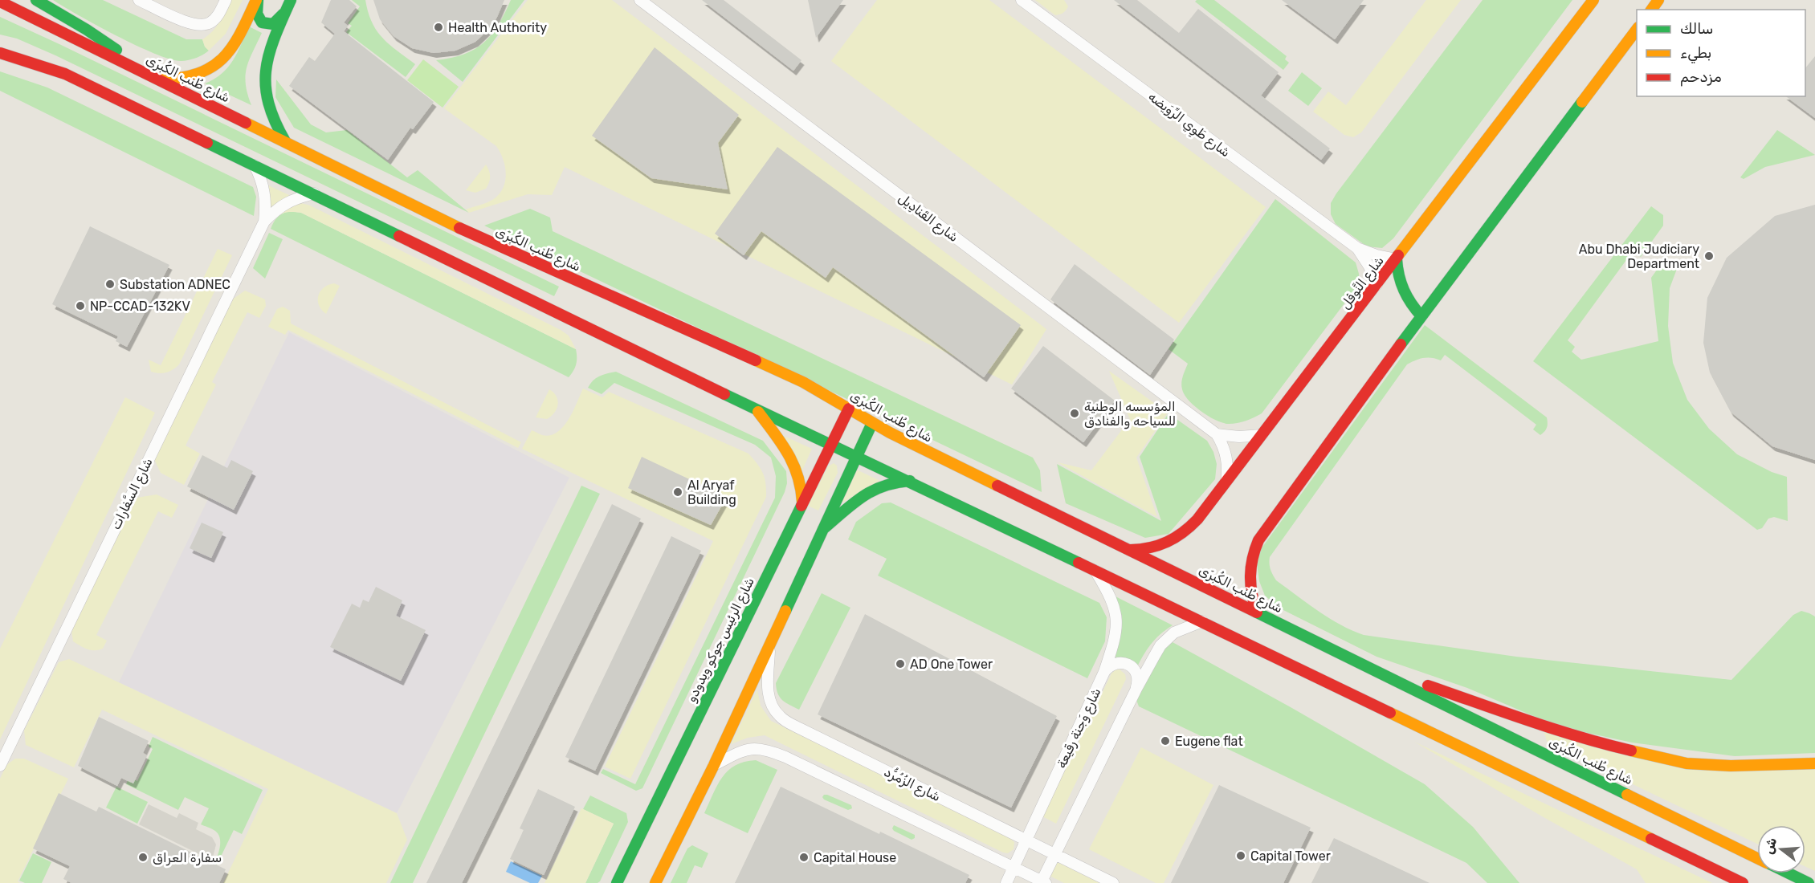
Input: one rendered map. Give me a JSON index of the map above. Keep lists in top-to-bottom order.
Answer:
{
  "streets": {
    "main road": ["شارع طُنب الكُبرَى", "شارع النَّوفَل", "شارع الرئيس جوكو ويدودو"],
    "street": [
      "شارع طَوِي الرِّوَيضه",
      "شارع القَنادِيل",
      "شارع السَّفارات",
      "شارع وَجنة رقَيعة",
      "شارع الزُمُرُّد"
    ]
  },
  "crossings": [
    ["شارع طُنب الكُبرَى", "شارع النَّوفَل"],
    ["شارع طُنب الكُبرَى", "شارع الرئيس جوكو ويدودو"],
    ["شارع طَوِي الرِّوَيضه", "شارع النَّوفَل"],
    ["شارع وَجنة رقَيعة", "شارع الزُمُرُّد"]
  ],
  "places": [
    "Health Authority",
    "Abu Dhabi Judiciary Department",
    "Substation ADNEC",
    "NP-CCAD-132KV",
    "المؤسسه الوطنية للسياحه والفنادق",
    "Al Aryaf Building",
    "AD One Tower",
    "Eugene flat",
    "Capital Tower",
    "سفارة العراق",
    "Capital House"
  ],
  "legend": ["سالك", "بطيء", "مزدحم"],
  "north": "left"
}
